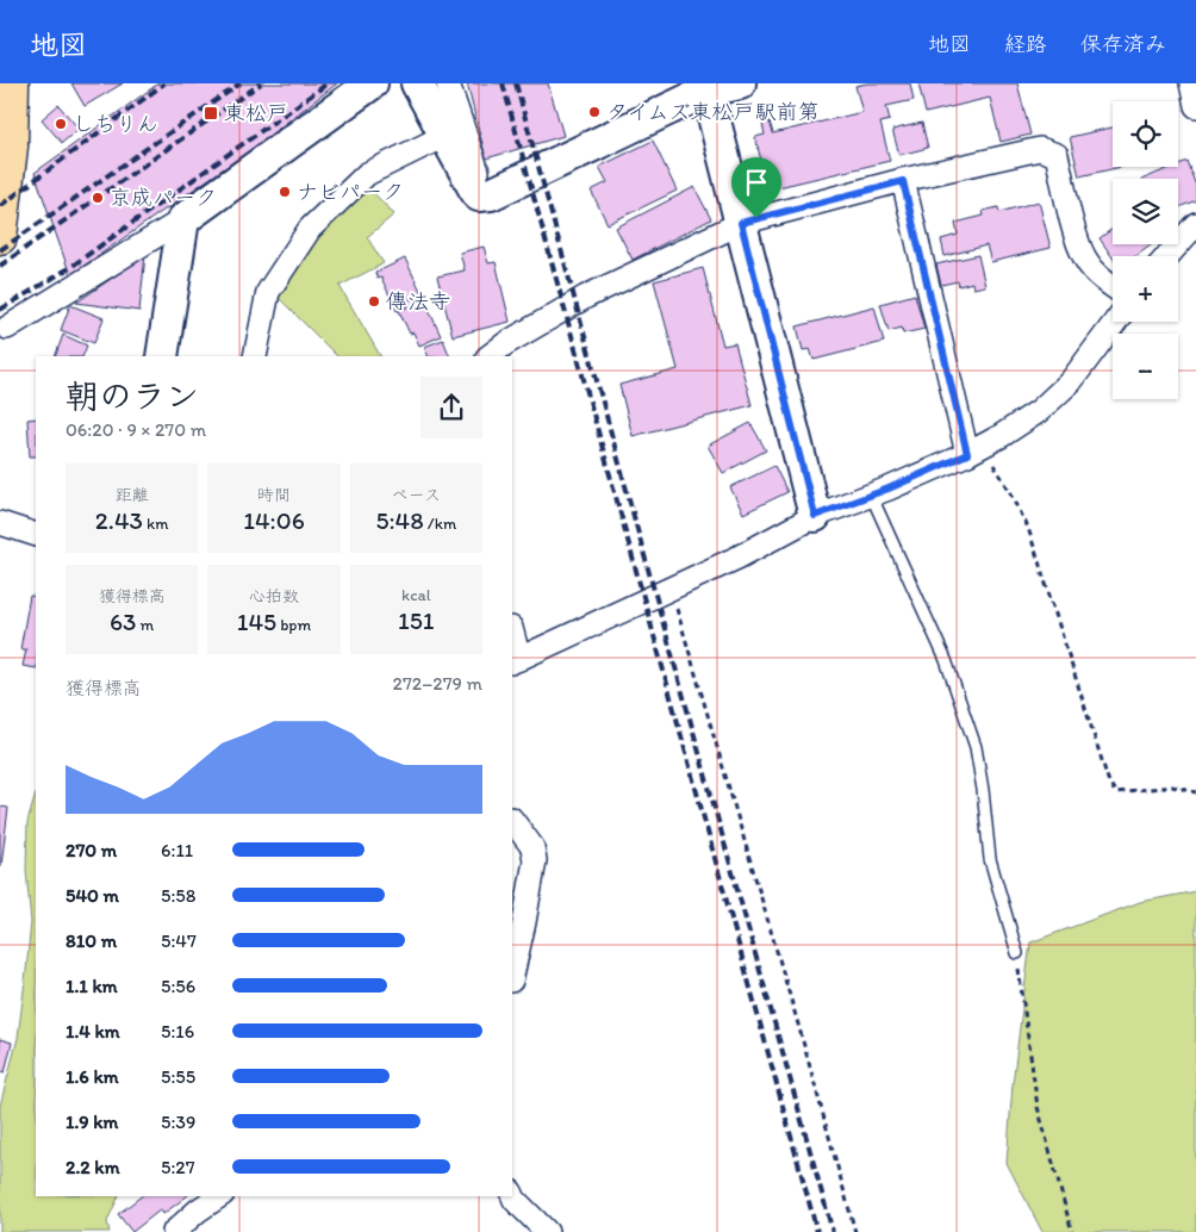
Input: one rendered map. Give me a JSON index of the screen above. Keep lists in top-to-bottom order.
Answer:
{
  "places": {
    "other": [
      "タイムズ東松戸駅前第",
      "しちりん",
      "ナビパーク",
      "京成パーク",
      "傳法寺"
    ],
    "transit": ["東松戸"]
  },
  "page": {
    "header": "地図",
    "nav": ["地図", "経路", "保存済み"],
    "map_buttons": ["+", "−"],
    "heading": ["朝のラン", "06:20 · 9 × 270 m"],
    "stats": [
      ["距離", "2.43 km"],
      ["時間", "14:06"],
      ["ペース", "5:48 /km"],
      ["獲得標高", "63 m"],
      ["心拍数", "145 bpm"],
      ["kcal", "151"]
    ],
    "chart": ["獲得標高", "272–279 m"],
    "list": [
      {
        "name": "270 m",
        "note": "6:11"
      },
      {
        "name": "540 m",
        "note": "5:58"
      },
      {
        "name": "810 m",
        "note": "5:47"
      },
      {
        "name": "1.1 km",
        "note": "5:56"
      },
      {
        "name": "1.4 km",
        "note": "5:16"
      },
      {
        "name": "1.6 km",
        "note": "5:55"
      },
      {
        "name": "1.9 km",
        "note": "5:39"
      },
      {
        "name": "2.2 km",
        "note": "5:27"
      }
    ]
  }
}
